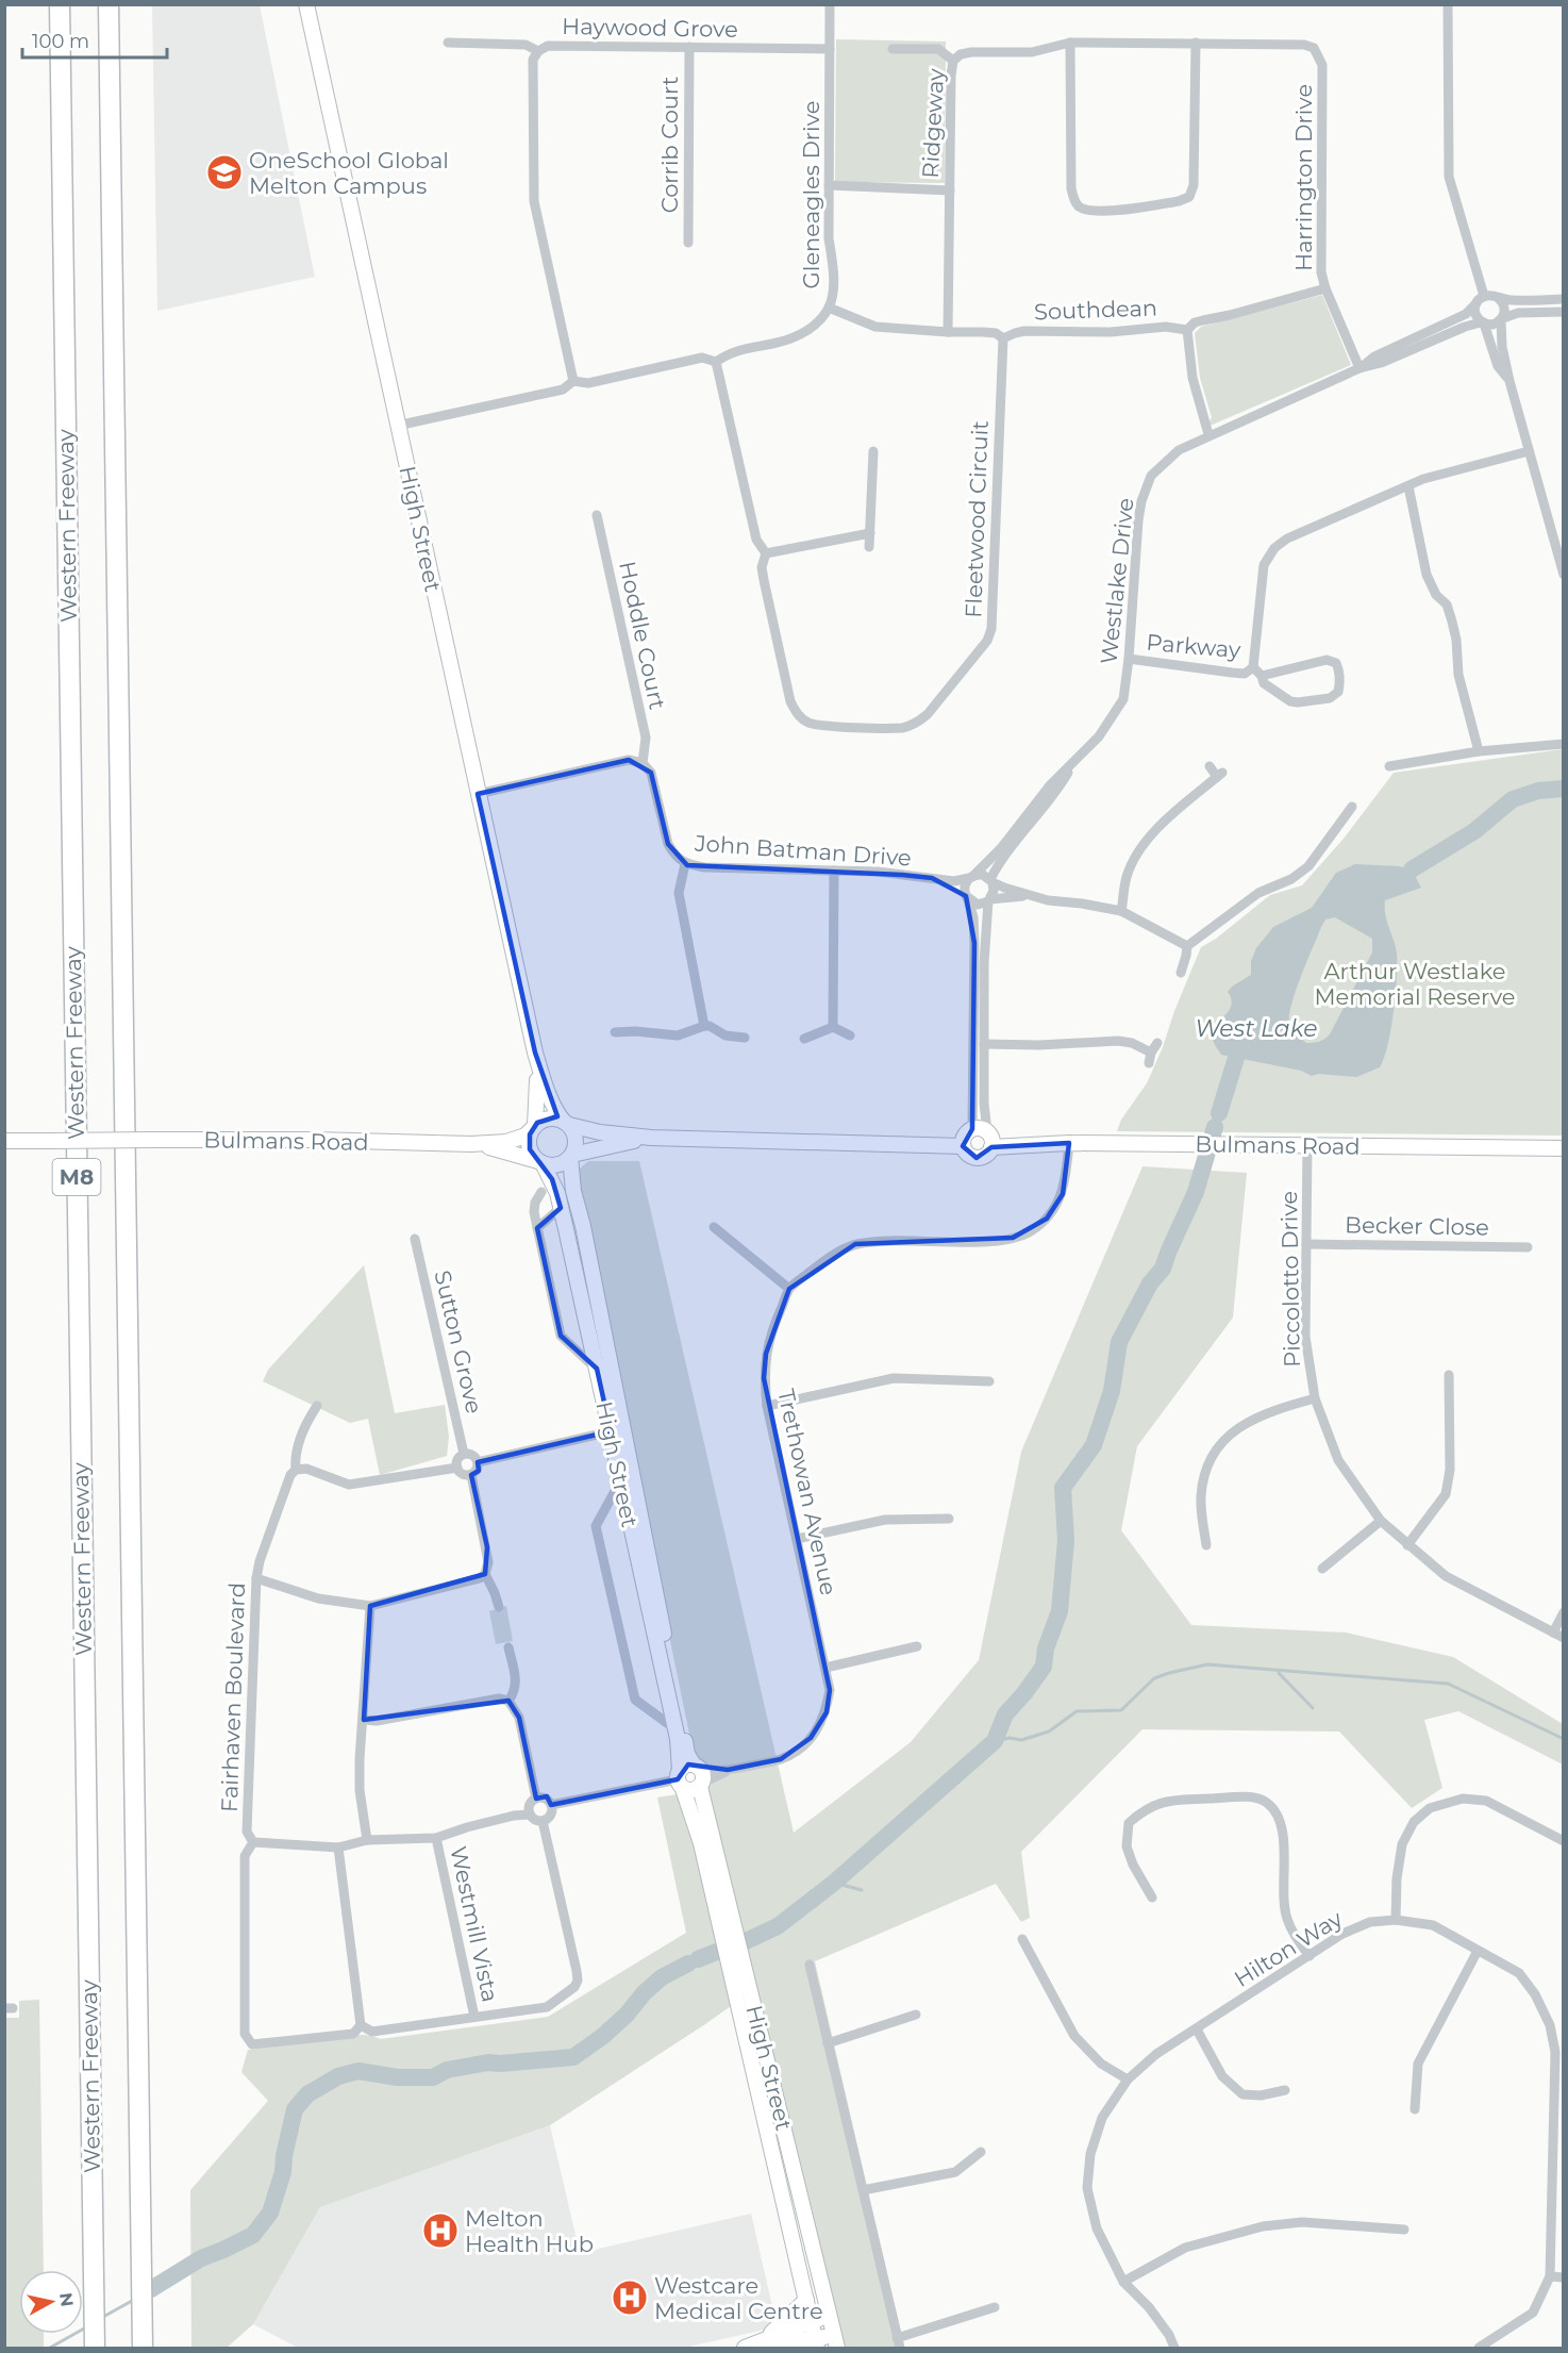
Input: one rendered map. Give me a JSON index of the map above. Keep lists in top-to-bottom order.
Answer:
{
  "streets": {
    "highway": ["Western Freeway", "M8"],
    "main road": ["High Street", "Bulmans Road"],
    "street": [
      "Haywood Grove",
      "Ridgeway",
      "Corrib Court",
      "Harrington Drive",
      "Gleneagles Drive",
      "Southdean",
      "Fleetwood Circuit",
      "Westlake Drive",
      "Hoddle Court",
      "Parkway",
      "John Batman Drive",
      "Becker Close",
      "Piccolotto Drive",
      "Sutton Grove",
      "Trethowan Avenue",
      "Fairhaven Boulevard",
      "Westmill Vista",
      "Hilton Way"
    ]
  },
  "crossings": [
    ["Haywood Grove", "Corrib Court"],
    ["Haywood Grove", "Gleneagles Drive"],
    ["Ridgeway", "Harrington Drive"],
    ["Ridgeway", "Southdean"],
    ["Harrington Drive", "Southdean"],
    ["Harrington Drive", "Westlake Drive"],
    ["Gleneagles Drive", "Southdean"],
    ["Gleneagles Drive", "Fleetwood Circuit"],
    ["Gleneagles Drive", "High Street"],
    ["Southdean", "Fleetwood Circuit"],
    ["High Street", "Bulmans Road"],
    ["High Street", "Trethowan Avenue"],
    ["Westlake Drive", "Parkway"],
    ["Westlake Drive", "John Batman Drive"],
    ["Hoddle Court", "John Batman Drive"],
    ["Bulmans Road", "Piccolotto Drive"],
    ["Bulmans Road", "Trethowan Avenue"],
    ["Becker Close", "Piccolotto Drive"],
    ["Fairhaven Boulevard", "Westmill Vista"]
  ],
  "water": ["West Lake"],
  "parks": ["Arthur Westlake Memorial Reserve"],
  "places": {
    "school or university": ["OneSchool Global Melton Campus"],
    "hospital": ["Melton Health Hub", "Westcare Medical Centre"]
  },
  "scale_bar": "100 m",
  "north": "right"
}
